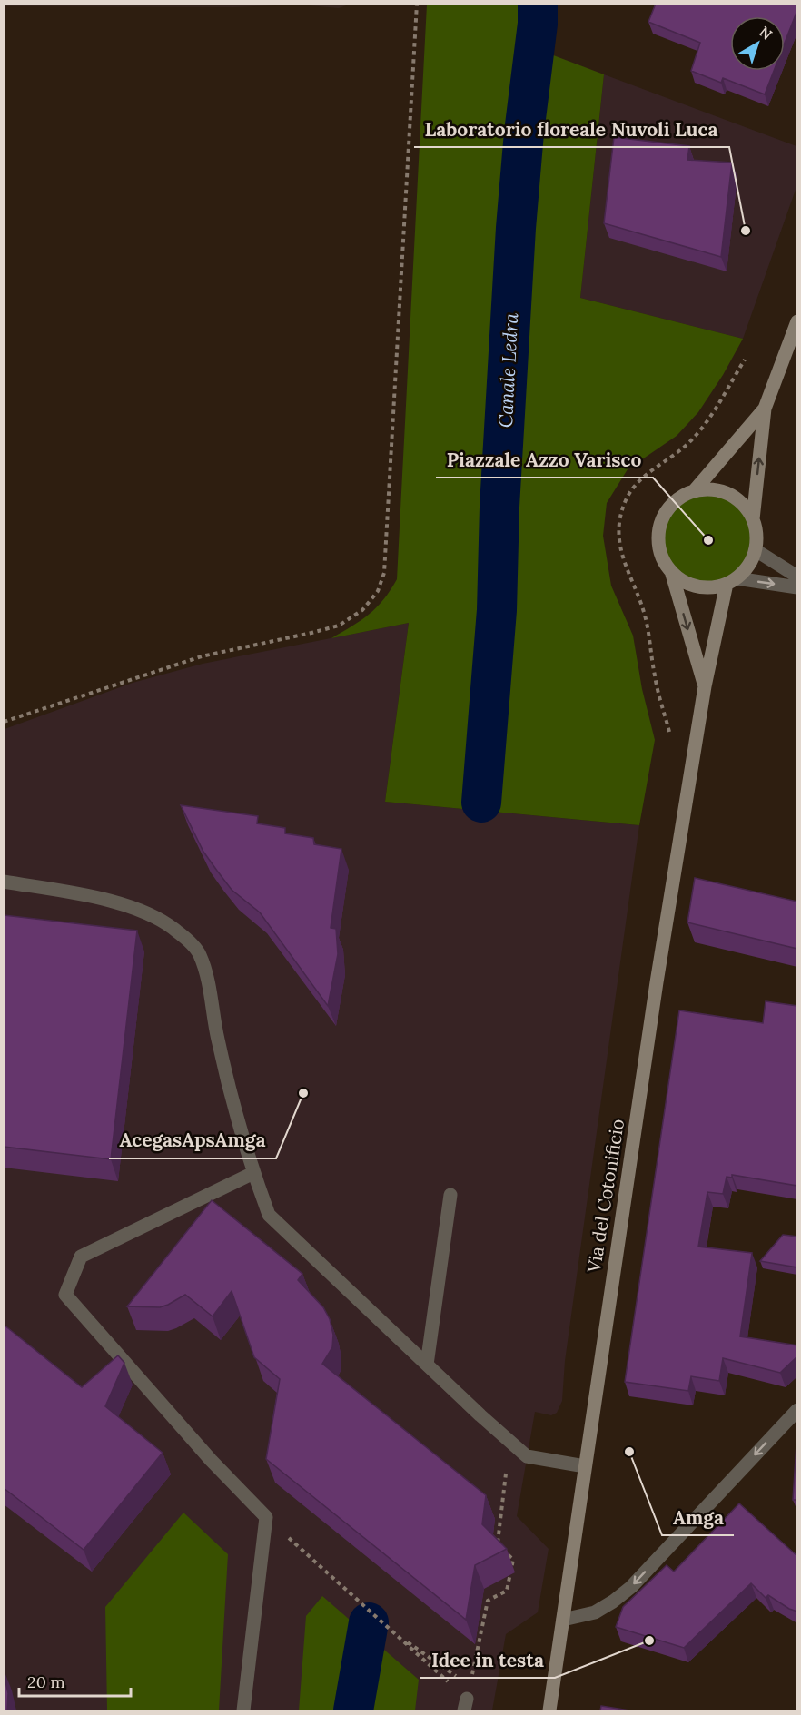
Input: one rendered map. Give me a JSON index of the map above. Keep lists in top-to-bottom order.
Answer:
{
  "streets": {
    "main road": ["Via del Cotonificio"]
  },
  "water": ["Canale Ledra"],
  "places": [
    "Laboratorio floreale Nuvoli Luca",
    "Piazzale Azzo Varisco",
    "AcegasApsAmga",
    "Amga",
    "Idee in testa"
  ],
  "scale_bar": "20 m",
  "north": "top right"
}
